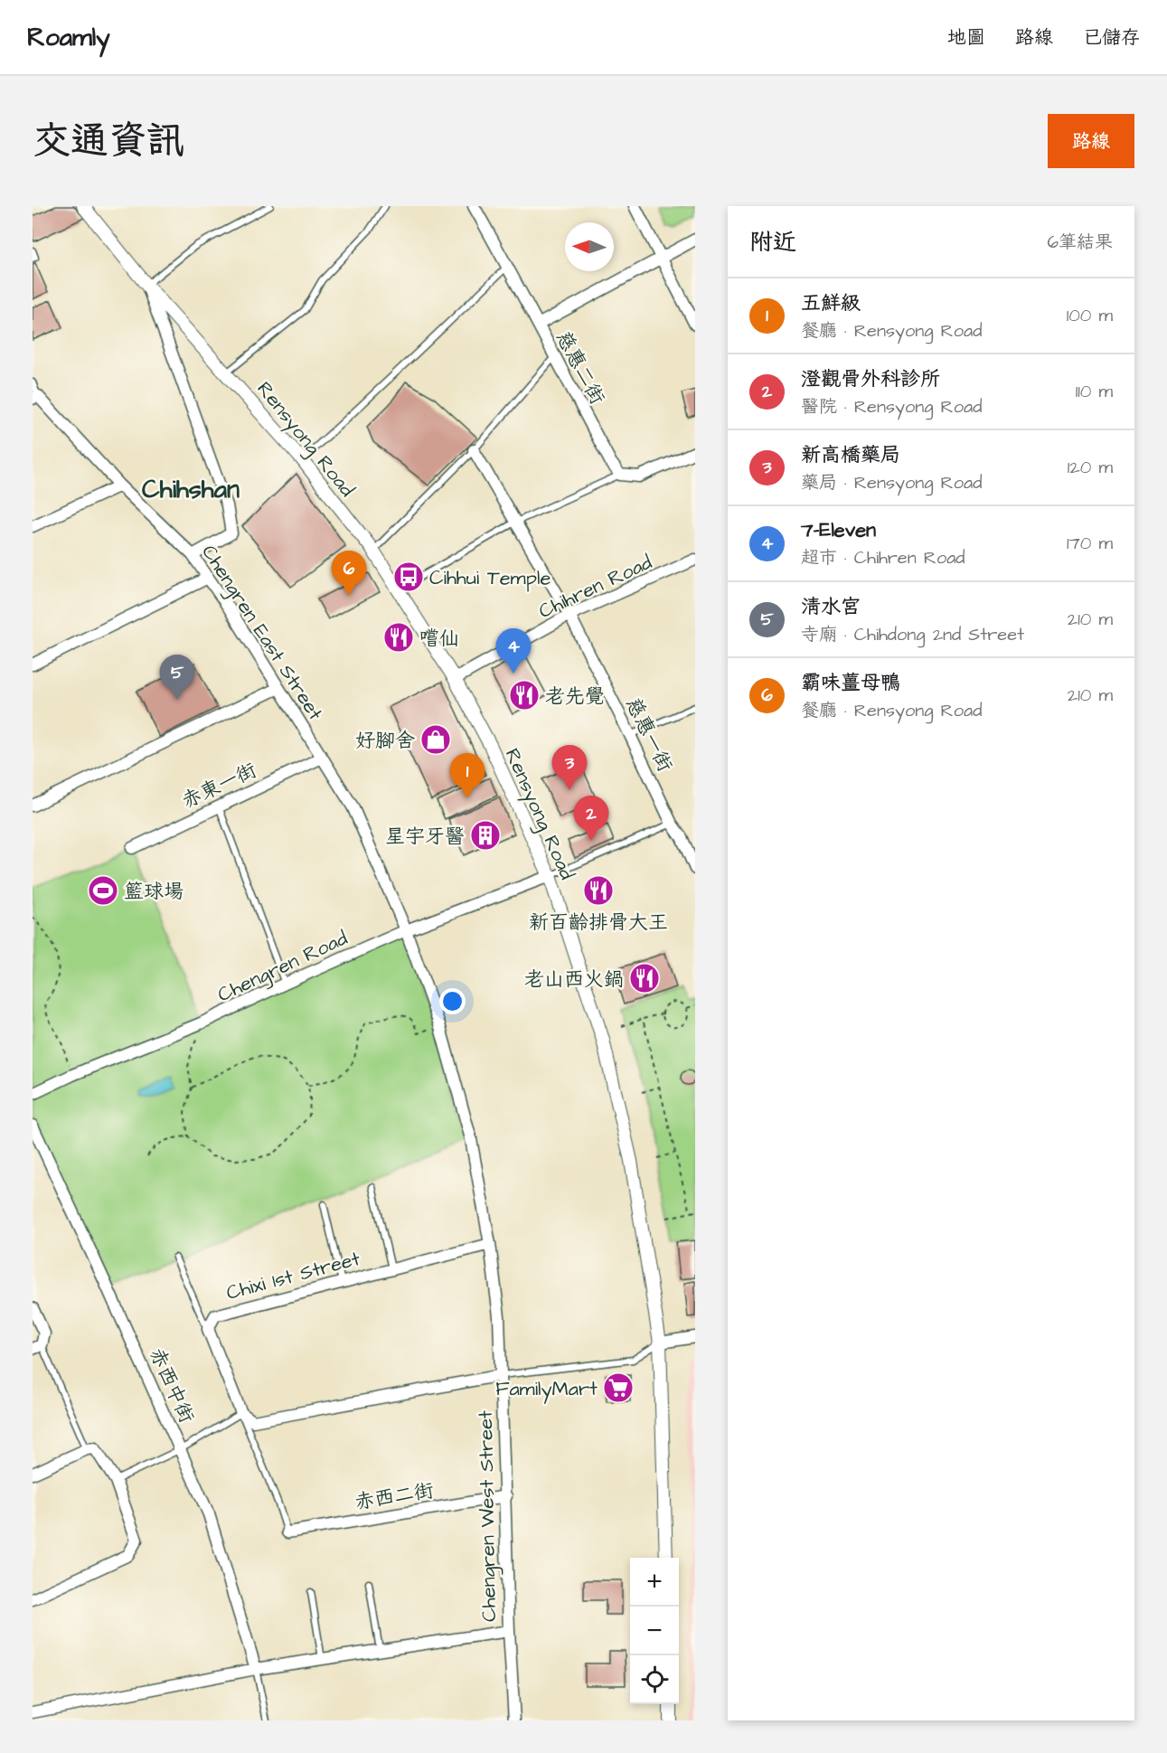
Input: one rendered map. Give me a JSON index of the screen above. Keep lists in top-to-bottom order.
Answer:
{
  "streets": {
    "street": [
      "慈惠二街",
      "Rensyong Road",
      "Chihren Road",
      "Chengren East Street",
      "慈惠一街",
      "赤東一街",
      "Chengren Road",
      "Chixi 1st Street",
      "赤西中街",
      "赤西二街",
      "Chengren West Street"
    ]
  },
  "crossings": [
    ["Rensyong Road", "Chihren Road"],
    ["Rensyong Road", "Chengren Road"],
    ["Chihren Road", "慈惠一街"],
    ["Chengren East Street", "赤東一街"],
    ["Chengren East Street", "Chengren Road"],
    ["Chengren East Street", "Chengren West Street"],
    ["Chengren Road", "Chengren West Street"],
    ["Chixi 1st Street", "Chengren West Street"],
    ["赤西中街", "Chengren West Street"],
    ["赤西二街", "Chengren West Street"]
  ],
  "districts": ["Chihshan"],
  "places": {
    "bus stop": ["Cihhui Temple"],
    "restaurant": [
      "嚐仙",
      "老先覺",
      "新百齡排骨大王",
      "老山西火鍋"
    ],
    "shop": ["好腳舍"],
    "building": ["星宇牙醫"],
    "sports": ["籃球場"],
    "supermarket": ["FamilyMart"]
  },
  "north": "left",
  "page": {
    "header": "Roamly",
    "nav": ["地圖", "路線", "已儲存"],
    "title": "交通資訊",
    "buttons": "路線",
    "heading": ["附近", "6筆結果"],
    "list": [
      {
        "mark": "1",
        "name": "五鮮級",
        "note": "餐廳 · Rensyong Road",
        "value": "100 m"
      },
      {
        "mark": "2",
        "name": "澄觀骨外科診所",
        "note": "醫院 · Rensyong Road",
        "value": "110 m"
      },
      {
        "mark": "3",
        "name": "新高橋藥局",
        "note": "藥局 · Rensyong Road",
        "value": "120 m"
      },
      {
        "mark": "4",
        "name": "7-Eleven",
        "note": "超市 · Chihren Road",
        "value": "170 m"
      },
      {
        "mark": "5",
        "name": "清水宮",
        "note": "寺廟 · Chihdong 2nd Street",
        "value": "210 m"
      },
      {
        "mark": "6",
        "name": "霸味薑母鴨",
        "note": "餐廳 · Rensyong Road",
        "value": "210 m"
      }
    ],
    "pins": [
      "6",
      "4",
      "5",
      "3",
      "1",
      "2"
    ],
    "map_buttons": ["+", "−"]
  }
}
